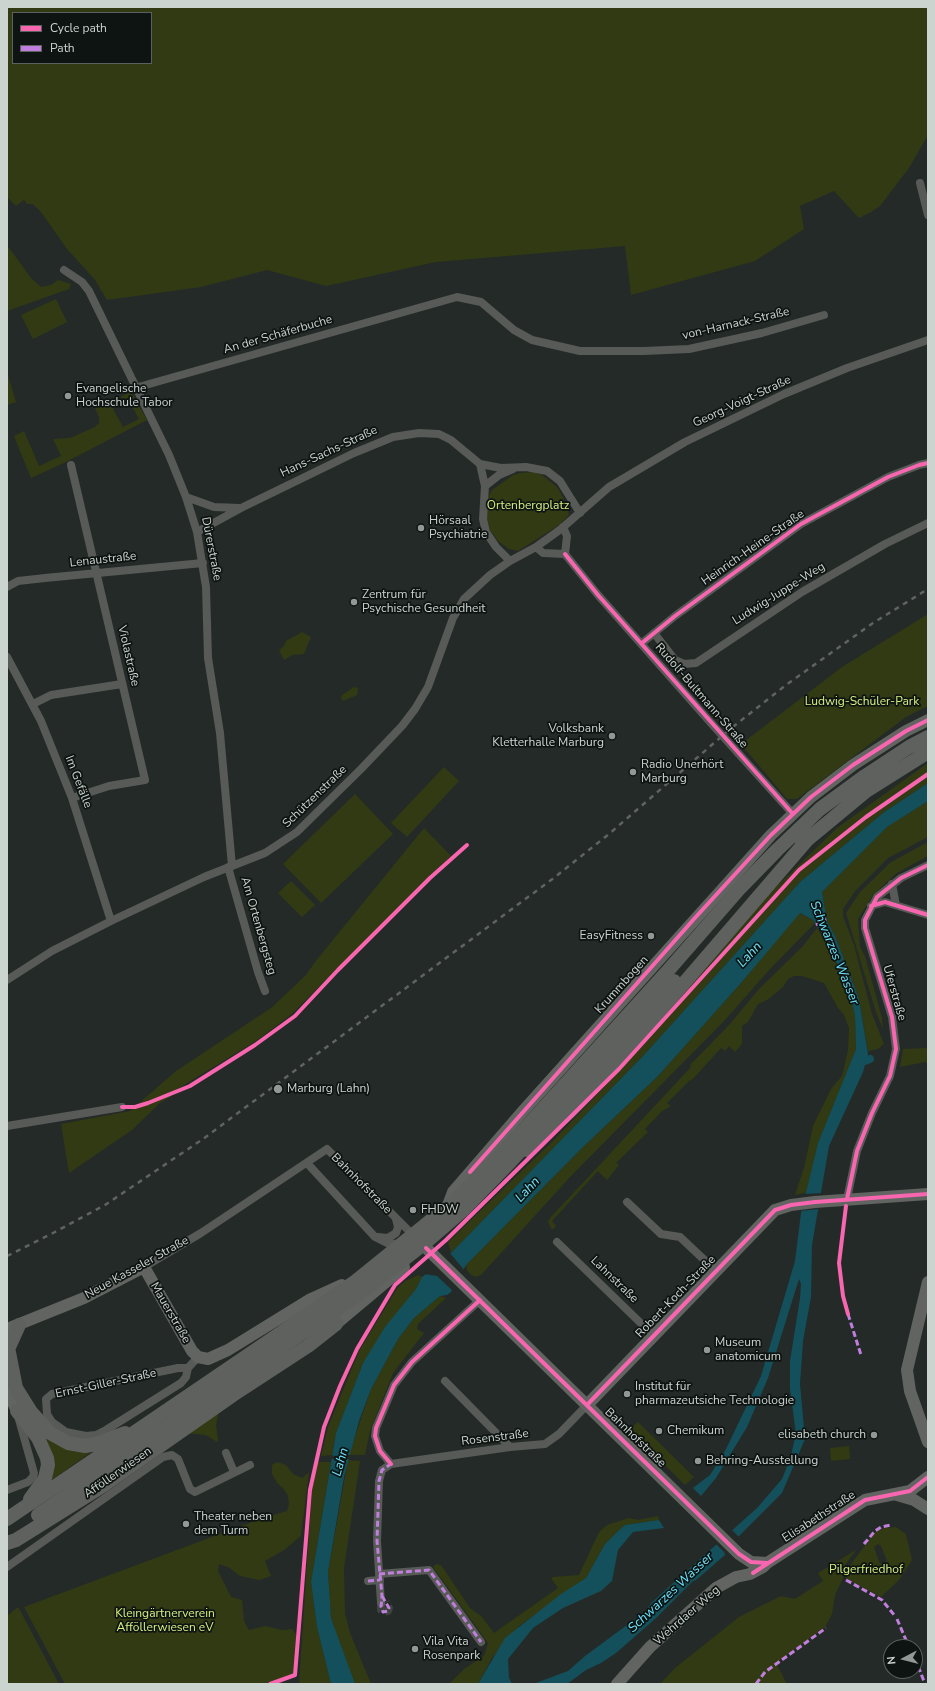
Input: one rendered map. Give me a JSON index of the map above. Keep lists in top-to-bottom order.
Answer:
{
  "streets": {
    "main road": [
      "Krummbogen",
      "Bahnhofstraße",
      "Neue Kasseler Straße",
      "Robert-Koch-Straße",
      "Mauerstraße",
      "Elisabethstraße",
      "Wehrdaer Weg"
    ],
    "street": [
      "von-Harnack-Straße",
      "An der Schäferbuche",
      "Georg-Voigt-Straße",
      "Hans-Sachs-Straße",
      "Heinrich-Heine-Straße",
      "Dürerstraße",
      "Lenaustraße",
      "Ludwig-Juppe-Weg",
      "Violastraße",
      "Rudolf-Bultmann-Straße",
      "Im Gefälle",
      "Schützenstraße",
      "Am Ortenbergsteg",
      "Uferstraße",
      "Lahnstraße",
      "Ernst-Giller-Straße",
      "Rosenstraße",
      "Afföllerwiesen"
    ]
  },
  "crossings": [
    ["von-Harnack-Straße", "An der Schäferbuche"],
    ["An der Schäferbuche", "Dürerstraße"],
    ["Georg-Voigt-Straße", "Schützenstraße"],
    ["Hans-Sachs-Straße", "Dürerstraße"],
    ["Heinrich-Heine-Straße", "Ludwig-Juppe-Weg"],
    ["Heinrich-Heine-Straße", "Rudolf-Bultmann-Straße"],
    ["Dürerstraße", "Lenaustraße"],
    ["Dürerstraße", "Schützenstraße"],
    ["Dürerstraße", "Am Ortenbergsteg"],
    ["Lenaustraße", "Violastraße"],
    ["Violastraße", "Im Gefälle"],
    ["Rudolf-Bultmann-Straße", "Krummbogen"],
    ["Im Gefälle", "Schützenstraße"],
    ["Schützenstraße", "Am Ortenbergsteg"],
    ["Krummbogen", "Bahnhofstraße"],
    ["Uferstraße", "Robert-Koch-Straße"],
    ["Bahnhofstraße", "Neue Kasseler Straße"],
    ["Bahnhofstraße", "Robert-Koch-Straße"],
    ["Bahnhofstraße", "Rosenstraße"],
    ["Bahnhofstraße", "Elisabethstraße"],
    ["Bahnhofstraße", "Wehrdaer Weg"],
    ["Neue Kasseler Straße", "Mauerstraße"],
    ["Lahnstraße", "Robert-Koch-Straße"],
    ["Robert-Koch-Straße", "Rosenstraße"],
    ["Mauerstraße", "Ernst-Giller-Straße"],
    ["Elisabethstraße", "Wehrdaer Weg"]
  ],
  "water": ["Schwarzes Wasser", "Lahn"],
  "parks": [
    "Ortenbergplatz",
    "Ludwig-Schüler-Park",
    "Pilgerfriedhof",
    "Kleingärtnerverein Afföllerwiesen eV"
  ],
  "places": [
    "Evangelische Hochschule Tabor",
    "Hörsaal Psychiatrie",
    "Zentrum für Psychische Gesundheit",
    "Volksbank Kletterhalle Marburg",
    "Radio Unerhört Marburg",
    "EasyFitness",
    "Marburg (Lahn)",
    "FHDW",
    "Museum anatomicum",
    "Institut für pharmazeutsiche Technologie",
    "Chemikum",
    "elisabeth church",
    "Behring-Ausstellung",
    "Theater neben dem Turm",
    "Vila Vita Rosenpark"
  ],
  "legend": ["Cycle path", "Path"],
  "north": "left"
}
